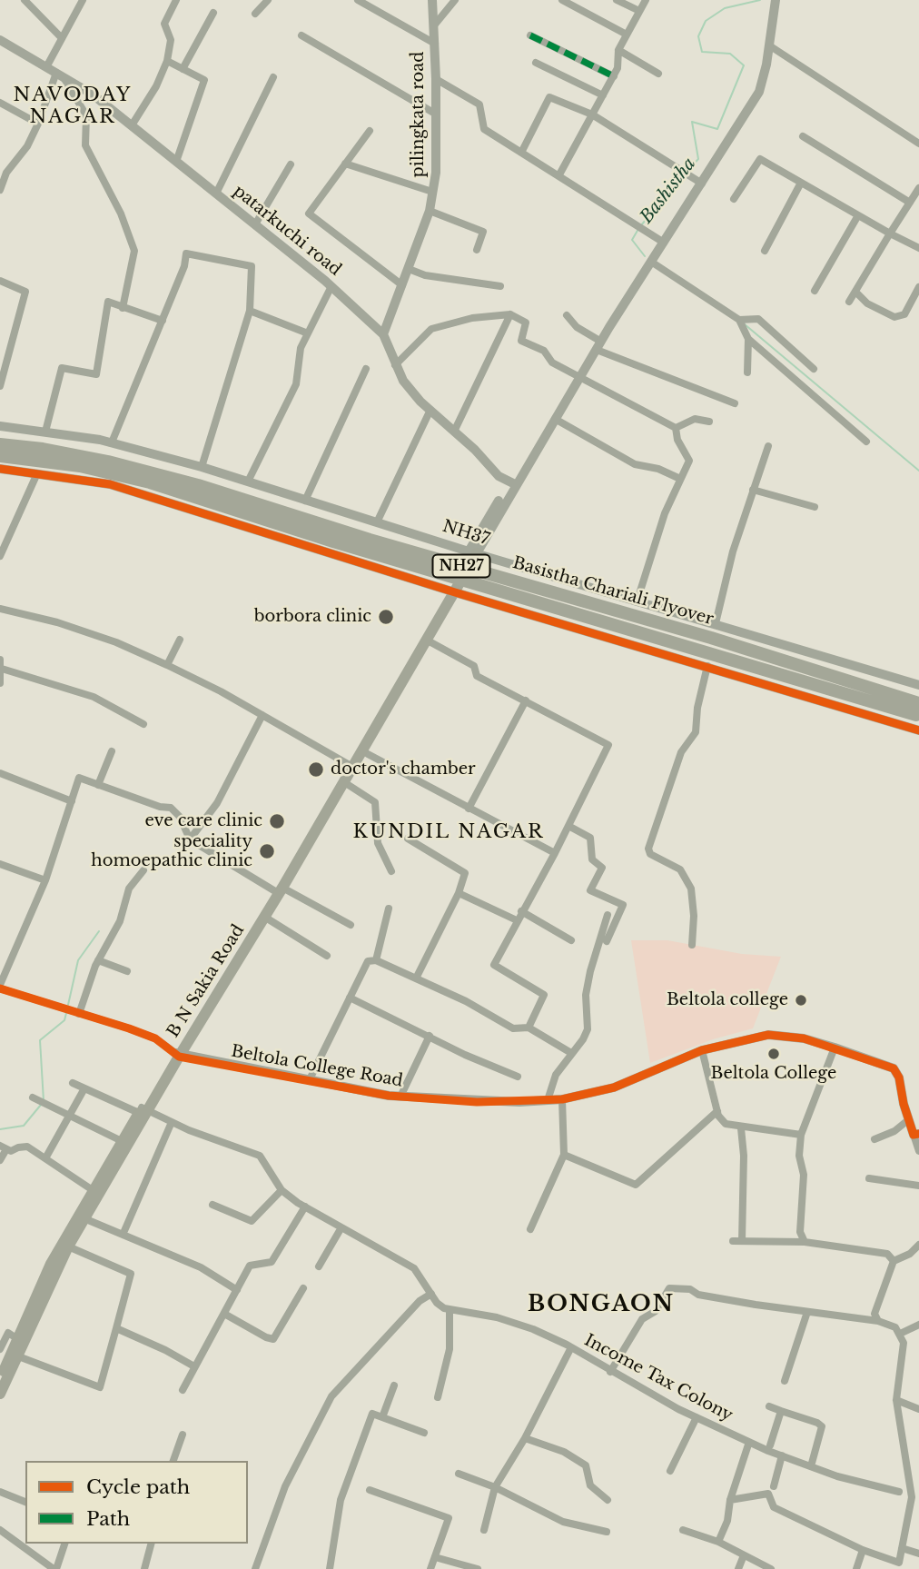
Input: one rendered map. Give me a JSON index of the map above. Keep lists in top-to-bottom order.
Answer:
{
  "streets": {
    "highway": ["NH27", "Basistha Chariali Flyover"],
    "main road": ["B N Sakia Road"],
    "street": [
      "pilingkata road",
      "patarkuchi road",
      "NH37",
      "Beltola College Road",
      "Income Tax Colony"
    ]
  },
  "crossings": [
    ["pilingkata road", "patarkuchi road"],
    ["B N Sakia Road", "Beltola College Road"]
  ],
  "districts": ["NAVODAY NAGAR", "KUNDIL NAGAR", "BONGAON"],
  "water": ["Bashistha"],
  "places": [
    "borbora clinic",
    "doctor's chamber",
    "eve care clinic",
    "speciality homoepathic clinic",
    "Beltola college",
    "Beltola College"
  ],
  "legend": ["Cycle path", "Path"]
}
